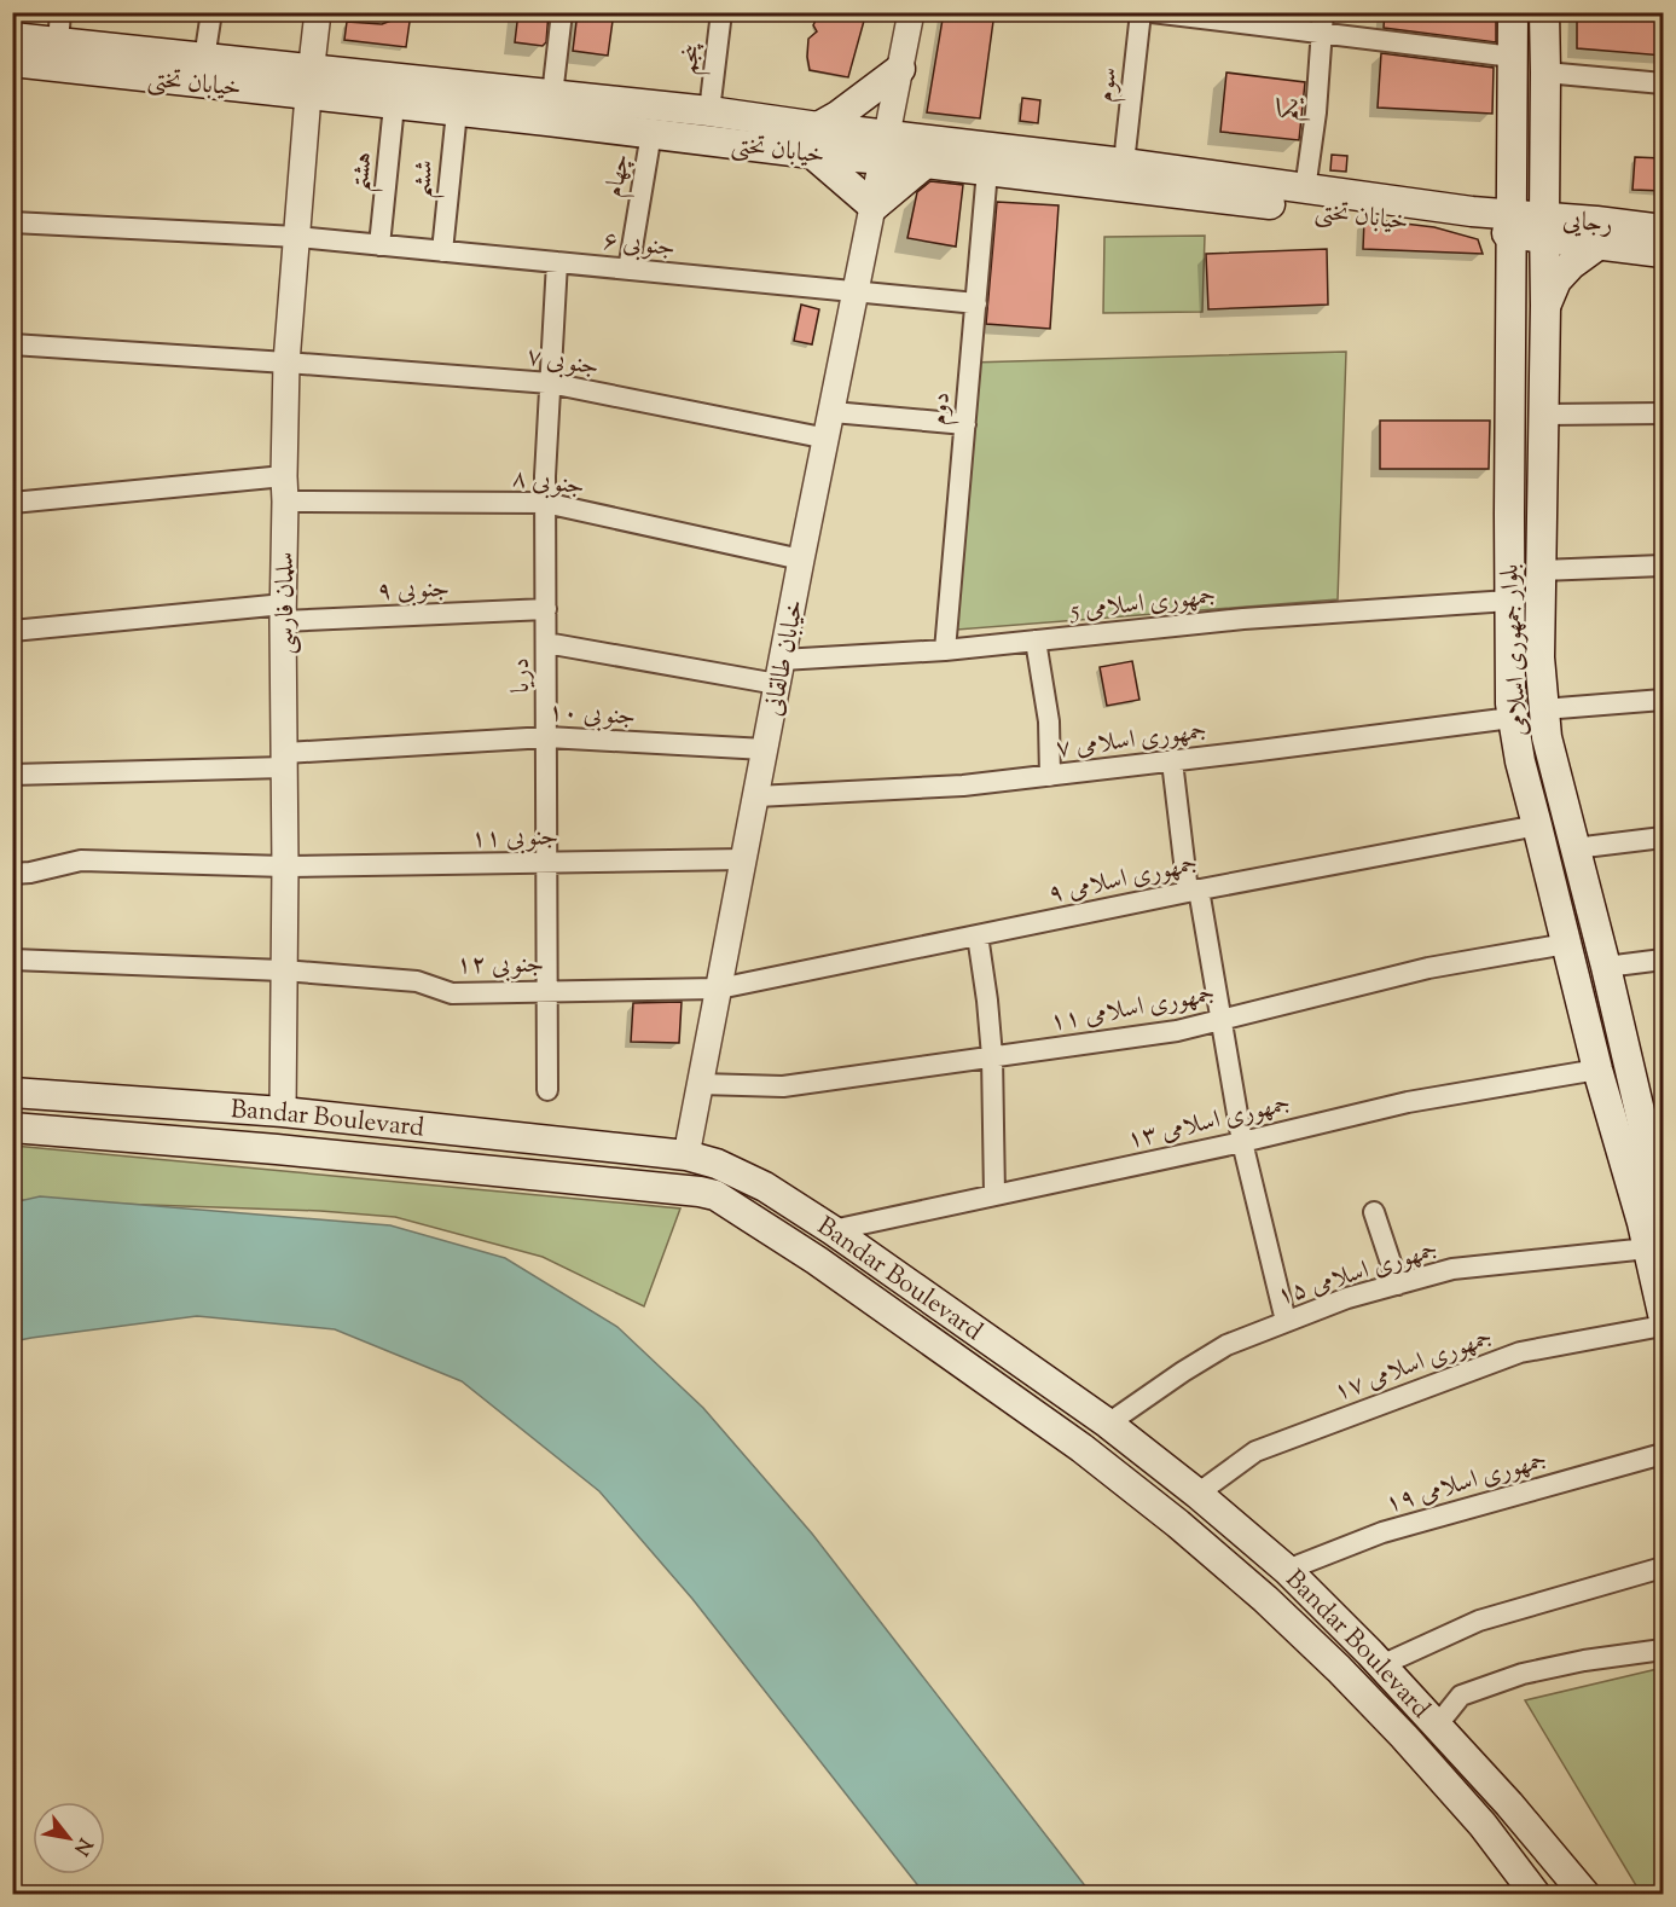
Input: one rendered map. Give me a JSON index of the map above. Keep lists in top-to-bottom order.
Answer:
{
  "streets": {
    "main road": [
      "خیابان تختی",
      "رجایی",
      "بلوار جمهوری اسلامی",
      "Bandar Boulevard"
    ],
    "street": [
      "پنجم",
      "سوم",
      "یکم",
      "هشتم",
      "چهام",
      "ششم",
      "۶ جنوبی",
      "۷ جنوبی",
      "دوم",
      "۸ جنوبی",
      "۹ جنوبی",
      "جمهوری اسلامی 5",
      "سلمان فارسی",
      "خیابان طالقانی",
      "دریا",
      "۱۰ جنوبی",
      "جمهوری اسلامی ۷",
      "۱۱ جنوبی",
      "جمهوری اسلامی ۹",
      "۱۲ جنوبی",
      "جمهوری اسلامی ۱۱",
      "جمهوری اسلامی ۱۳",
      "جمهوری اسلامی ۱۵",
      "جمهوری اسلامی ۱۷",
      "جمهوری اسلامی ۱۹"
    ]
  },
  "crossings": [
    ["پنجم", "خیابان تختی"],
    ["خیابان تختی", "سوم"],
    ["خیابان تختی", "یکم"],
    ["خیابان تختی", "هشتم"],
    ["خیابان تختی", "چهام"],
    ["خیابان تختی", "ششم"],
    ["خیابان تختی", "رجایی"],
    ["خیابان تختی", "دوم"],
    ["خیابان تختی", "سلمان فارسی"],
    ["خیابان تختی", "بلوار جمهوری اسلامی"],
    ["خیابان تختی", "خیابان طالقانی"],
    ["هشتم", "۶ جنوبی"],
    ["چهام", "۶ جنوبی"],
    ["ششم", "۶ جنوبی"],
    ["رجایی", "بلوار جمهوری اسلامی"],
    ["۶ جنوبی", "دوم"],
    ["۶ جنوبی", "سلمان فارسی"],
    ["۶ جنوبی", "خیابان طالقانی"],
    ["۶ جنوبی", "دریا"],
    ["۷ جنوبی", "سلمان فارسی"],
    ["۷ جنوبی", "خیابان طالقانی"],
    ["۷ جنوبی", "دریا"],
    ["دوم", "جمهوری اسلامی 5"],
    ["۸ جنوبی", "سلمان فارسی"],
    ["۸ جنوبی", "خیابان طالقانی"],
    ["۸ جنوبی", "دریا"],
    ["۹ جنوبی", "سلمان فارسی"],
    ["۹ جنوبی", "دریا"],
    ["جمهوری اسلامی 5", "بلوار جمهوری اسلامی"],
    ["جمهوری اسلامی 5", "خیابان طالقانی"],
    ["سلمان فارسی", "۱۰ جنوبی"],
    ["سلمان فارسی", "۱۱ جنوبی"],
    ["سلمان فارسی", "۱۲ جنوبی"],
    ["سلمان فارسی", "Bandar Boulevard"],
    ["بلوار جمهوری اسلامی", "جمهوری اسلامی ۷"],
    ["بلوار جمهوری اسلامی", "جمهوری اسلامی ۹"],
    ["بلوار جمهوری اسلامی", "جمهوری اسلامی ۱۱"],
    ["بلوار جمهوری اسلامی", "جمهوری اسلامی ۱۳"],
    ["بلوار جمهوری اسلامی", "جمهوری اسلامی ۱۵"],
    ["خیابان طالقانی", "۱۰ جنوبی"],
    ["خیابان طالقانی", "جمهوری اسلامی ۷"],
    ["خیابان طالقانی", "۱۱ جنوبی"],
    ["خیابان طالقانی", "جمهوری اسلامی ۹"],
    ["خیابان طالقانی", "۱۲ جنوبی"],
    ["خیابان طالقانی", "جمهوری اسلامی ۱۱"],
    ["خیابان طالقانی", "Bandar Boulevard"],
    ["دریا", "۱۰ جنوبی"],
    ["دریا", "۱۱ جنوبی"],
    ["دریا", "۱۲ جنوبی"],
    ["جمهوری اسلامی ۹", "۱۲ جنوبی"],
    ["Bandar Boulevard", "جمهوری اسلامی ۱۳"],
    ["Bandar Boulevard", "جمهوری اسلامی ۱۵"],
    ["Bandar Boulevard", "جمهوری اسلامی ۱۷"],
    ["Bandar Boulevard", "جمهوری اسلامی ۱۹"]
  ],
  "north": "bottom right"
}
